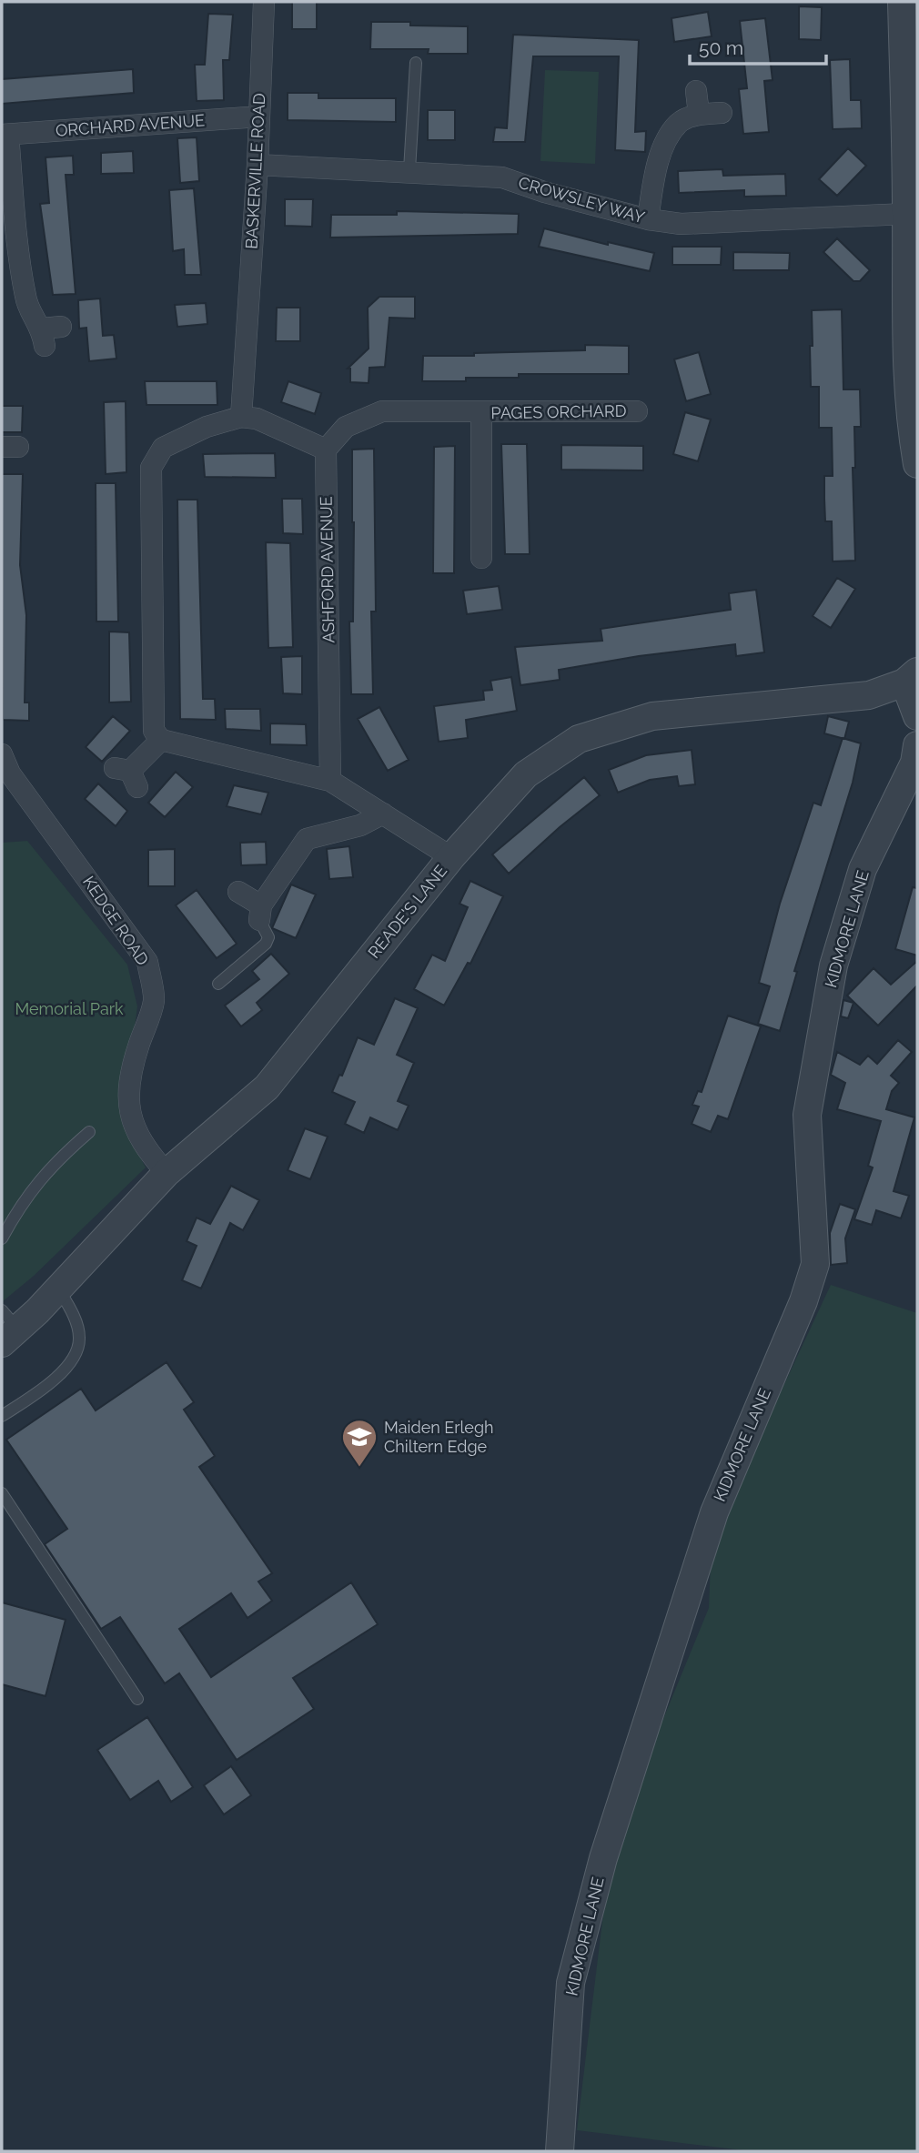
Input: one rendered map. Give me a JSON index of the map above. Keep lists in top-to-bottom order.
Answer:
{
  "streets": {
    "street": [
      "ORCHARD AVENUE",
      "BASKERVILLE ROAD",
      "CROWSLEY WAY",
      "PAGES ORCHARD",
      "ASHFORD AVENUE",
      "READE'S LANE",
      "KEDGE ROAD",
      "KIDMORE LANE"
    ]
  },
  "crossings": [
    ["ORCHARD AVENUE", "BASKERVILLE ROAD"],
    ["BASKERVILLE ROAD", "CROWSLEY WAY"],
    ["PAGES ORCHARD", "ASHFORD AVENUE"],
    ["READE'S LANE", "KEDGE ROAD"]
  ],
  "parks": ["Memorial Park"],
  "places": {
    "school or university": ["Maiden Erlegh Chiltern Edge"]
  },
  "scale_bar": "50 m"
}
